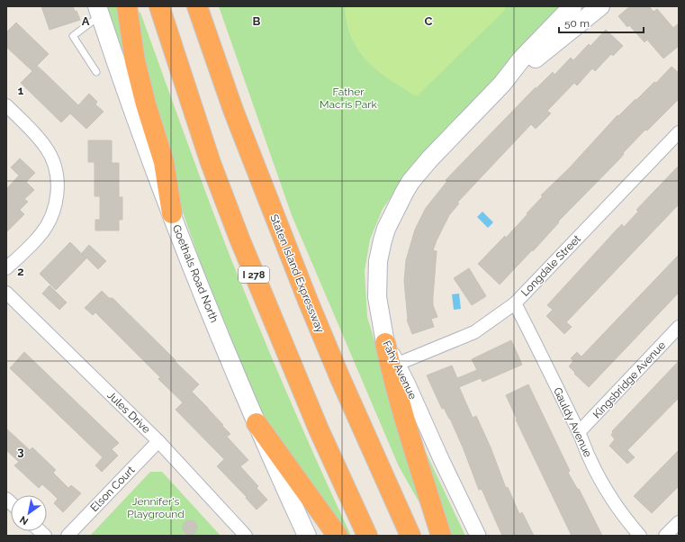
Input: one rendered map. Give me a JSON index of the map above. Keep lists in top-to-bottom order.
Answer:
{
  "streets": {
    "highway": ["Staten Island Expressway", "I 278"],
    "main road": ["Goethals Road North", "Fahy Avenue"],
    "street": [
      "Longdale Street",
      "Kingsbridge Avenue",
      "Jules Drive",
      "Gauldy Avenue",
      "Elson Court"
    ]
  },
  "crossings": [
    ["Longdale Street", "Fahy Avenue"],
    ["Longdale Street", "Gauldy Avenue"],
    ["Kingsbridge Avenue", "Gauldy Avenue"],
    ["Jules Drive", "Elson Court"]
  ],
  "parks": ["Father Macris Park", "Jennifer's Playground"],
  "scale_bar": "50 m",
  "north": "bottom left",
  "grid": {
    "columns": ["A", "B", "C"],
    "rows": ["1", "2", "3"]
  }
}
